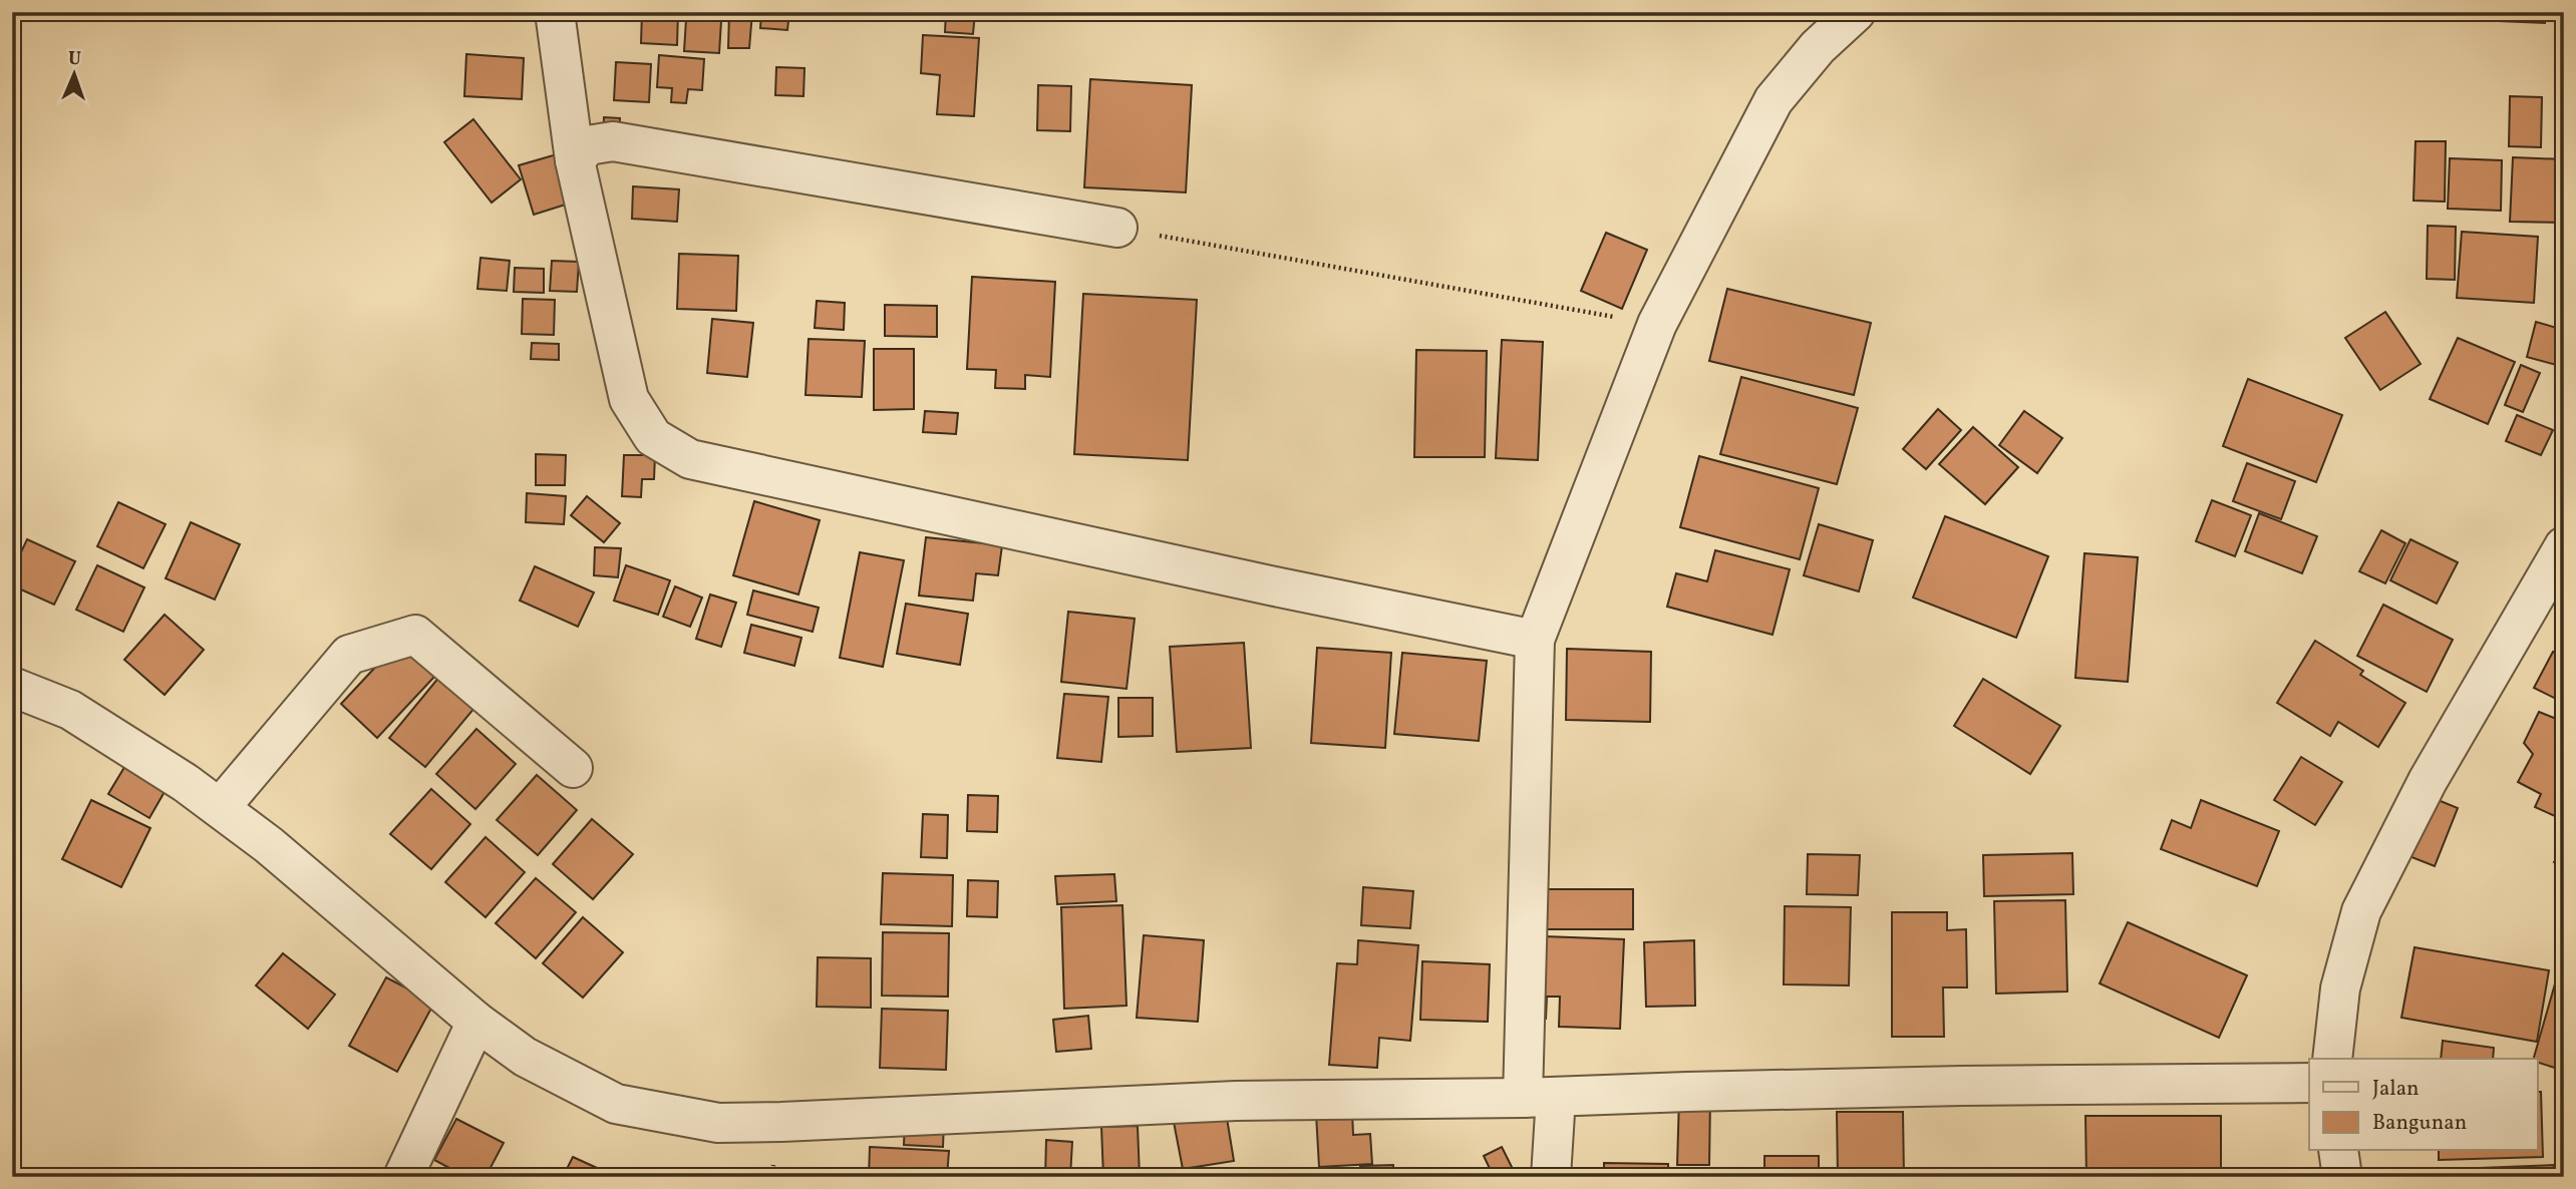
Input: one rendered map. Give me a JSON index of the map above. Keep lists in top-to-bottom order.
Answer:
{
  "legend": ["Jalan", "Bangunan"],
  "north": "top"
}
